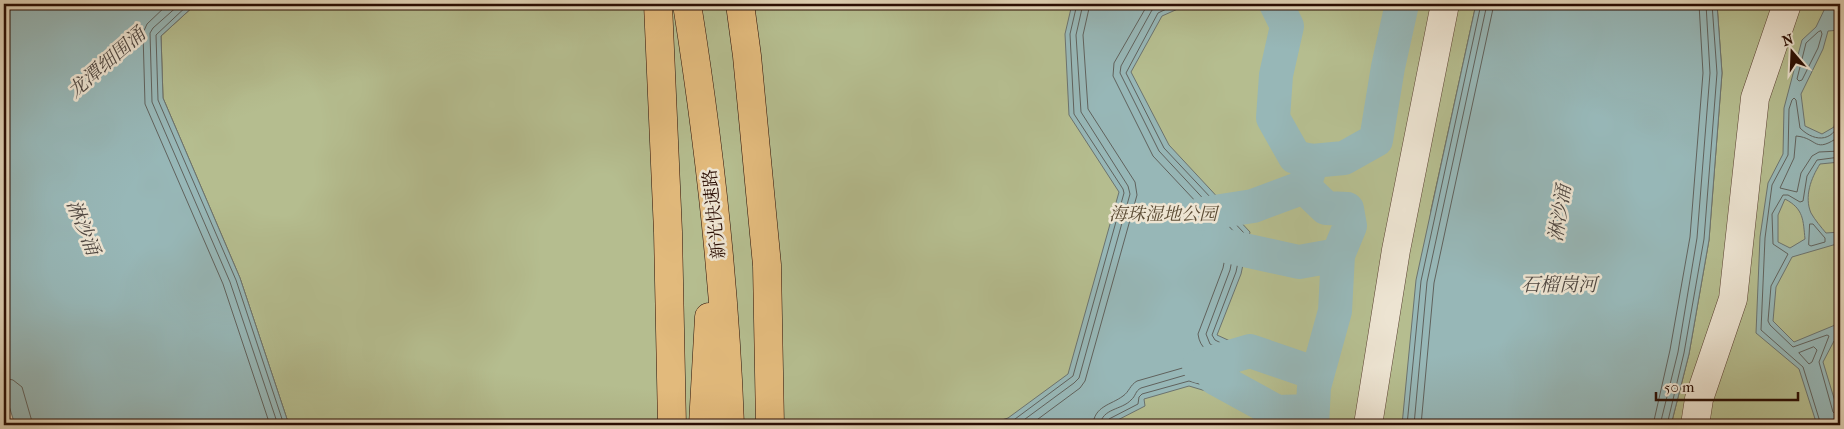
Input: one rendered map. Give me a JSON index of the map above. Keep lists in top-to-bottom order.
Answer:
{
  "streets": {
    "highway": ["新光快速路"]
  },
  "water": ["龙潭细围涌", "淋沙涌", "石榴岗河"],
  "parks": ["海珠湿地公园"],
  "scale_bar": "50 m",
  "north": "top"
}
